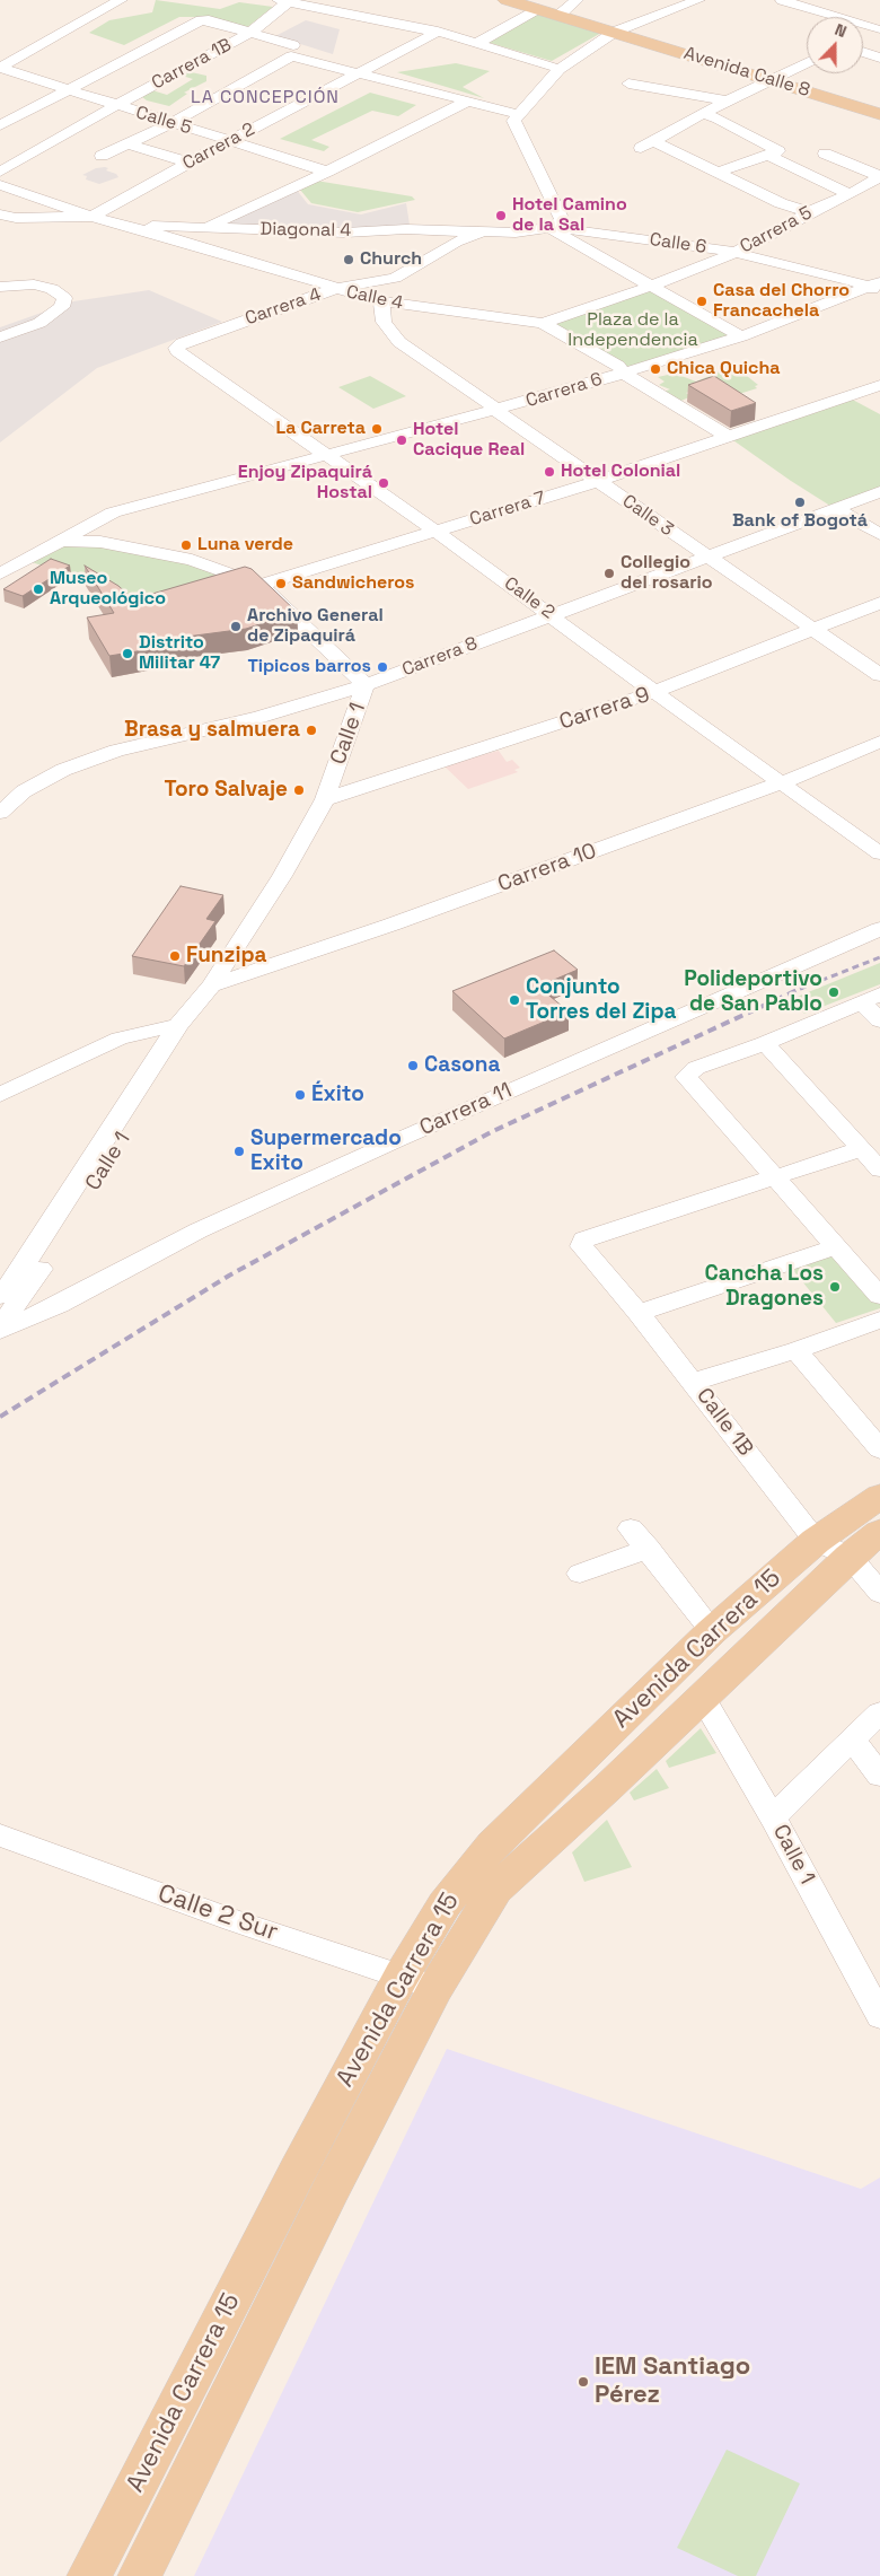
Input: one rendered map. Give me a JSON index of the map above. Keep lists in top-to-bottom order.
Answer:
{
  "streets": {
    "main road": ["Avenida Calle 8", "Avenida Carrera 15"],
    "street": [
      "Carrera 1B",
      "Calle 5",
      "Carrera 2",
      "Diagonal 4",
      "Carrera 5",
      "Calle 6",
      "Calle 4",
      "Carrera 4",
      "Carrera 6",
      "Carrera 7",
      "Calle 3",
      "Calle 2",
      "Carrera 8",
      "Carrera 9",
      "Calle 1",
      "Carrera 10",
      "Carrera 11",
      "Calle 1B",
      "Calle 2 Sur"
    ]
  },
  "crossings": [
    ["Carrera 1B", "Calle 5"],
    ["Calle 5", "Carrera 2"],
    ["Carrera 2", "Calle 4"],
    ["Diagonal 4", "Calle 6"],
    ["Diagonal 4", "Calle 4"],
    ["Diagonal 4", "Carrera 4"],
    ["Carrera 5", "Calle 6"],
    ["Carrera 5", "Calle 4"],
    ["Calle 6", "Carrera 4"],
    ["Calle 6", "Carrera 6"],
    ["Calle 4", "Carrera 4"],
    ["Calle 4", "Carrera 6"],
    ["Calle 4", "Carrera 7"],
    ["Calle 4", "Calle 3"],
    ["Carrera 4", "Calle 2"],
    ["Carrera 6", "Calle 3"],
    ["Carrera 6", "Calle 2"],
    ["Carrera 6", "Calle 1"],
    ["Carrera 7", "Calle 3"],
    ["Carrera 7", "Calle 2"],
    ["Carrera 7", "Calle 1"],
    ["Calle 3", "Carrera 8"],
    ["Calle 3", "Carrera 9"],
    ["Calle 2", "Carrera 8"],
    ["Calle 2", "Carrera 9"],
    ["Calle 2", "Carrera 10"],
    ["Carrera 8", "Calle 1"],
    ["Carrera 9", "Calle 1"],
    ["Calle 1", "Carrera 10"],
    ["Calle 1", "Carrera 11"],
    ["Calle 1", "Avenida Carrera 15"],
    ["Calle 1B", "Avenida Carrera 15"],
    ["Avenida Carrera 15", "Calle 2 Sur"]
  ],
  "districts": ["LA CONCEPCIÓN"],
  "parks": ["Plaza de la Independencia"],
  "places": [
    "Hotel Camino de la Sal",
    "Church",
    "Casa del Chorro Francachela",
    "Chica Quicha",
    "La Carreta",
    "Hotel Cacique Real",
    "Hotel Colonial",
    "Enjoy Zipaquirá Hostal",
    "Bank of Bogotá",
    "Luna verde",
    "Collegio del rosario",
    "Sandwicheros",
    "Museo Arqueológico",
    "Archivo General de Zipaquirá",
    "Distrito Militar 47",
    "Tipicos barros",
    "Brasa y salmuera",
    "Toro Salvaje",
    "Funzipa",
    "Polideportivo de San Pablo",
    "Conjunto Torres del Zipa",
    "Casona",
    "Éxito",
    "Supermercado Exito",
    "Cancha Los Dragones",
    "IEM Santiago Pérez"
  ],
  "north": "top"
}
